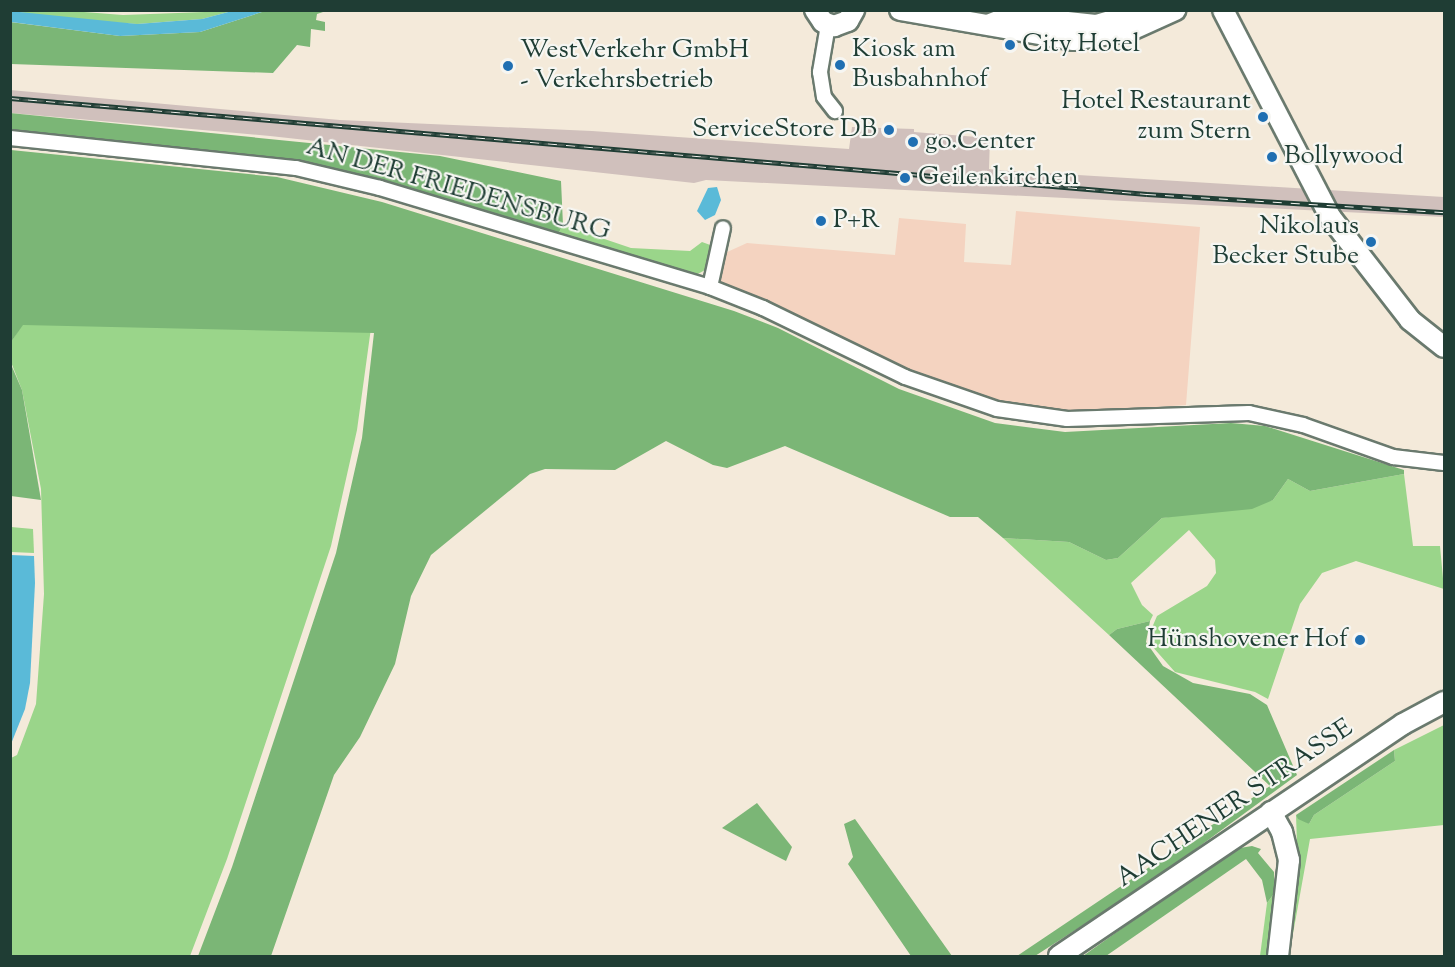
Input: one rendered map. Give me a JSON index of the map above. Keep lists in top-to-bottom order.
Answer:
{
  "streets": {
    "main road": ["AACHENER STRASSE"],
    "street": ["AN DER FRIEDENSBURG"]
  },
  "places": [
    "City Hotel",
    "Kiosk am Busbahnhof",
    "WestVerkehr GmbH - Verkehrsbetrieb",
    "Hotel Restaurant zum Stern",
    "ServiceStore DB",
    "go.Center",
    "Bollywood",
    "Geilenkirchen",
    "P+R",
    "Nikolaus Becker Stube",
    "Hünshovener Hof"
  ]
}
